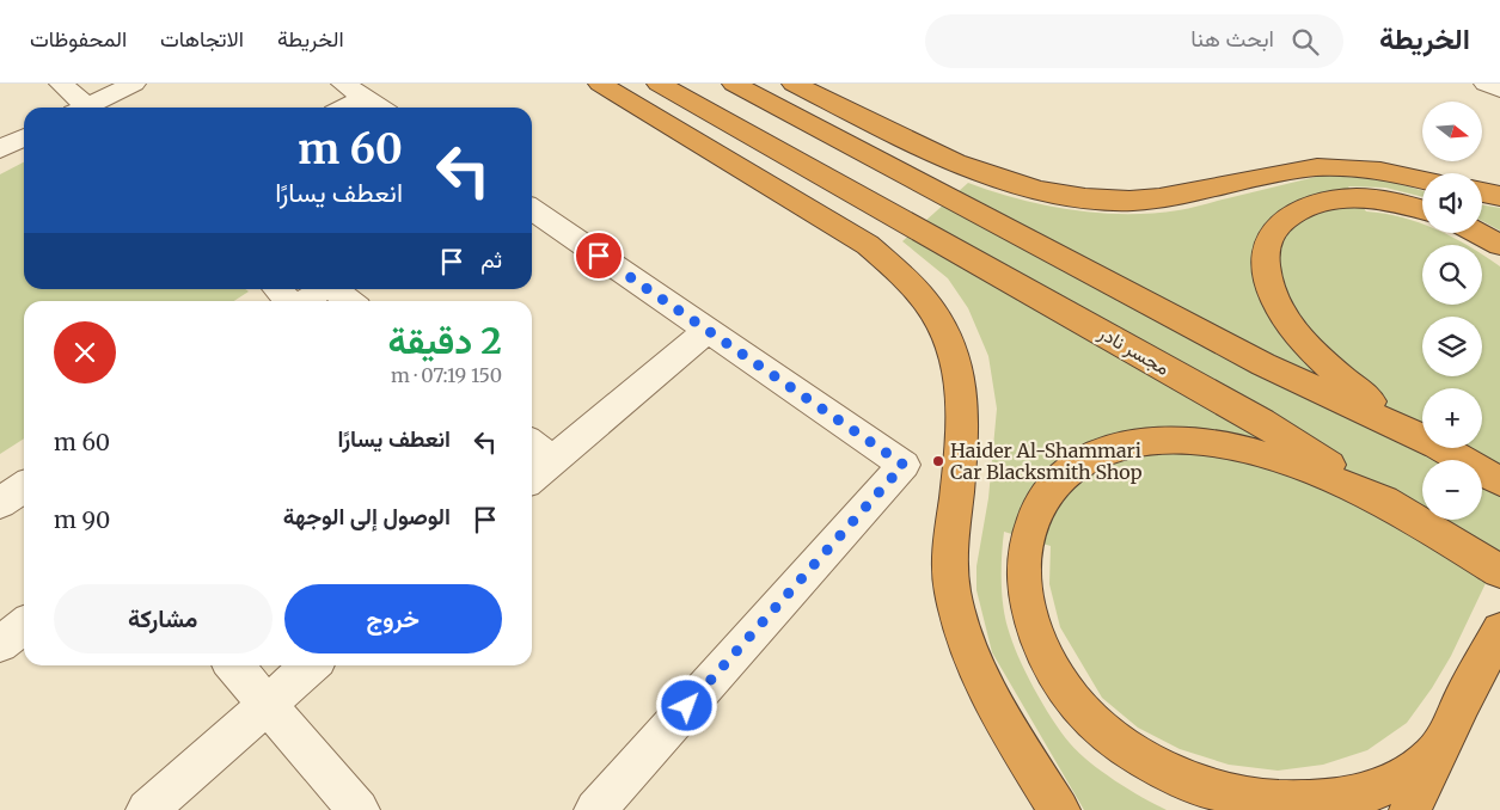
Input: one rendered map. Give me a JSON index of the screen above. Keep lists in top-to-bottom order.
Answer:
{
  "streets": {
    "highway": ["مجسر نادر"]
  },
  "places": ["Haider Al-Shammari Car Blacksmith Shop"],
  "north": "right",
  "page": {
    "header": "الخريطة",
    "search": "ابحث هنا",
    "nav": ["الخريطة", "الاتجاهات", "المحفوظات"],
    "map_buttons": ["+", "−"],
    "turn": ["60 m", "انعطف يسارًا"],
    "then": "ثم",
    "heading": ["2 دقيقة", "150 m · 07:19"],
    "list": [
      {
        "name": "انعطف يسارًا",
        "value": "60 m"
      },
      {
        "name": "الوصول إلى الوجهة",
        "value": "90 m"
      }
    ],
    "buttons": ["خروج", "مشاركة"]
  }
}
